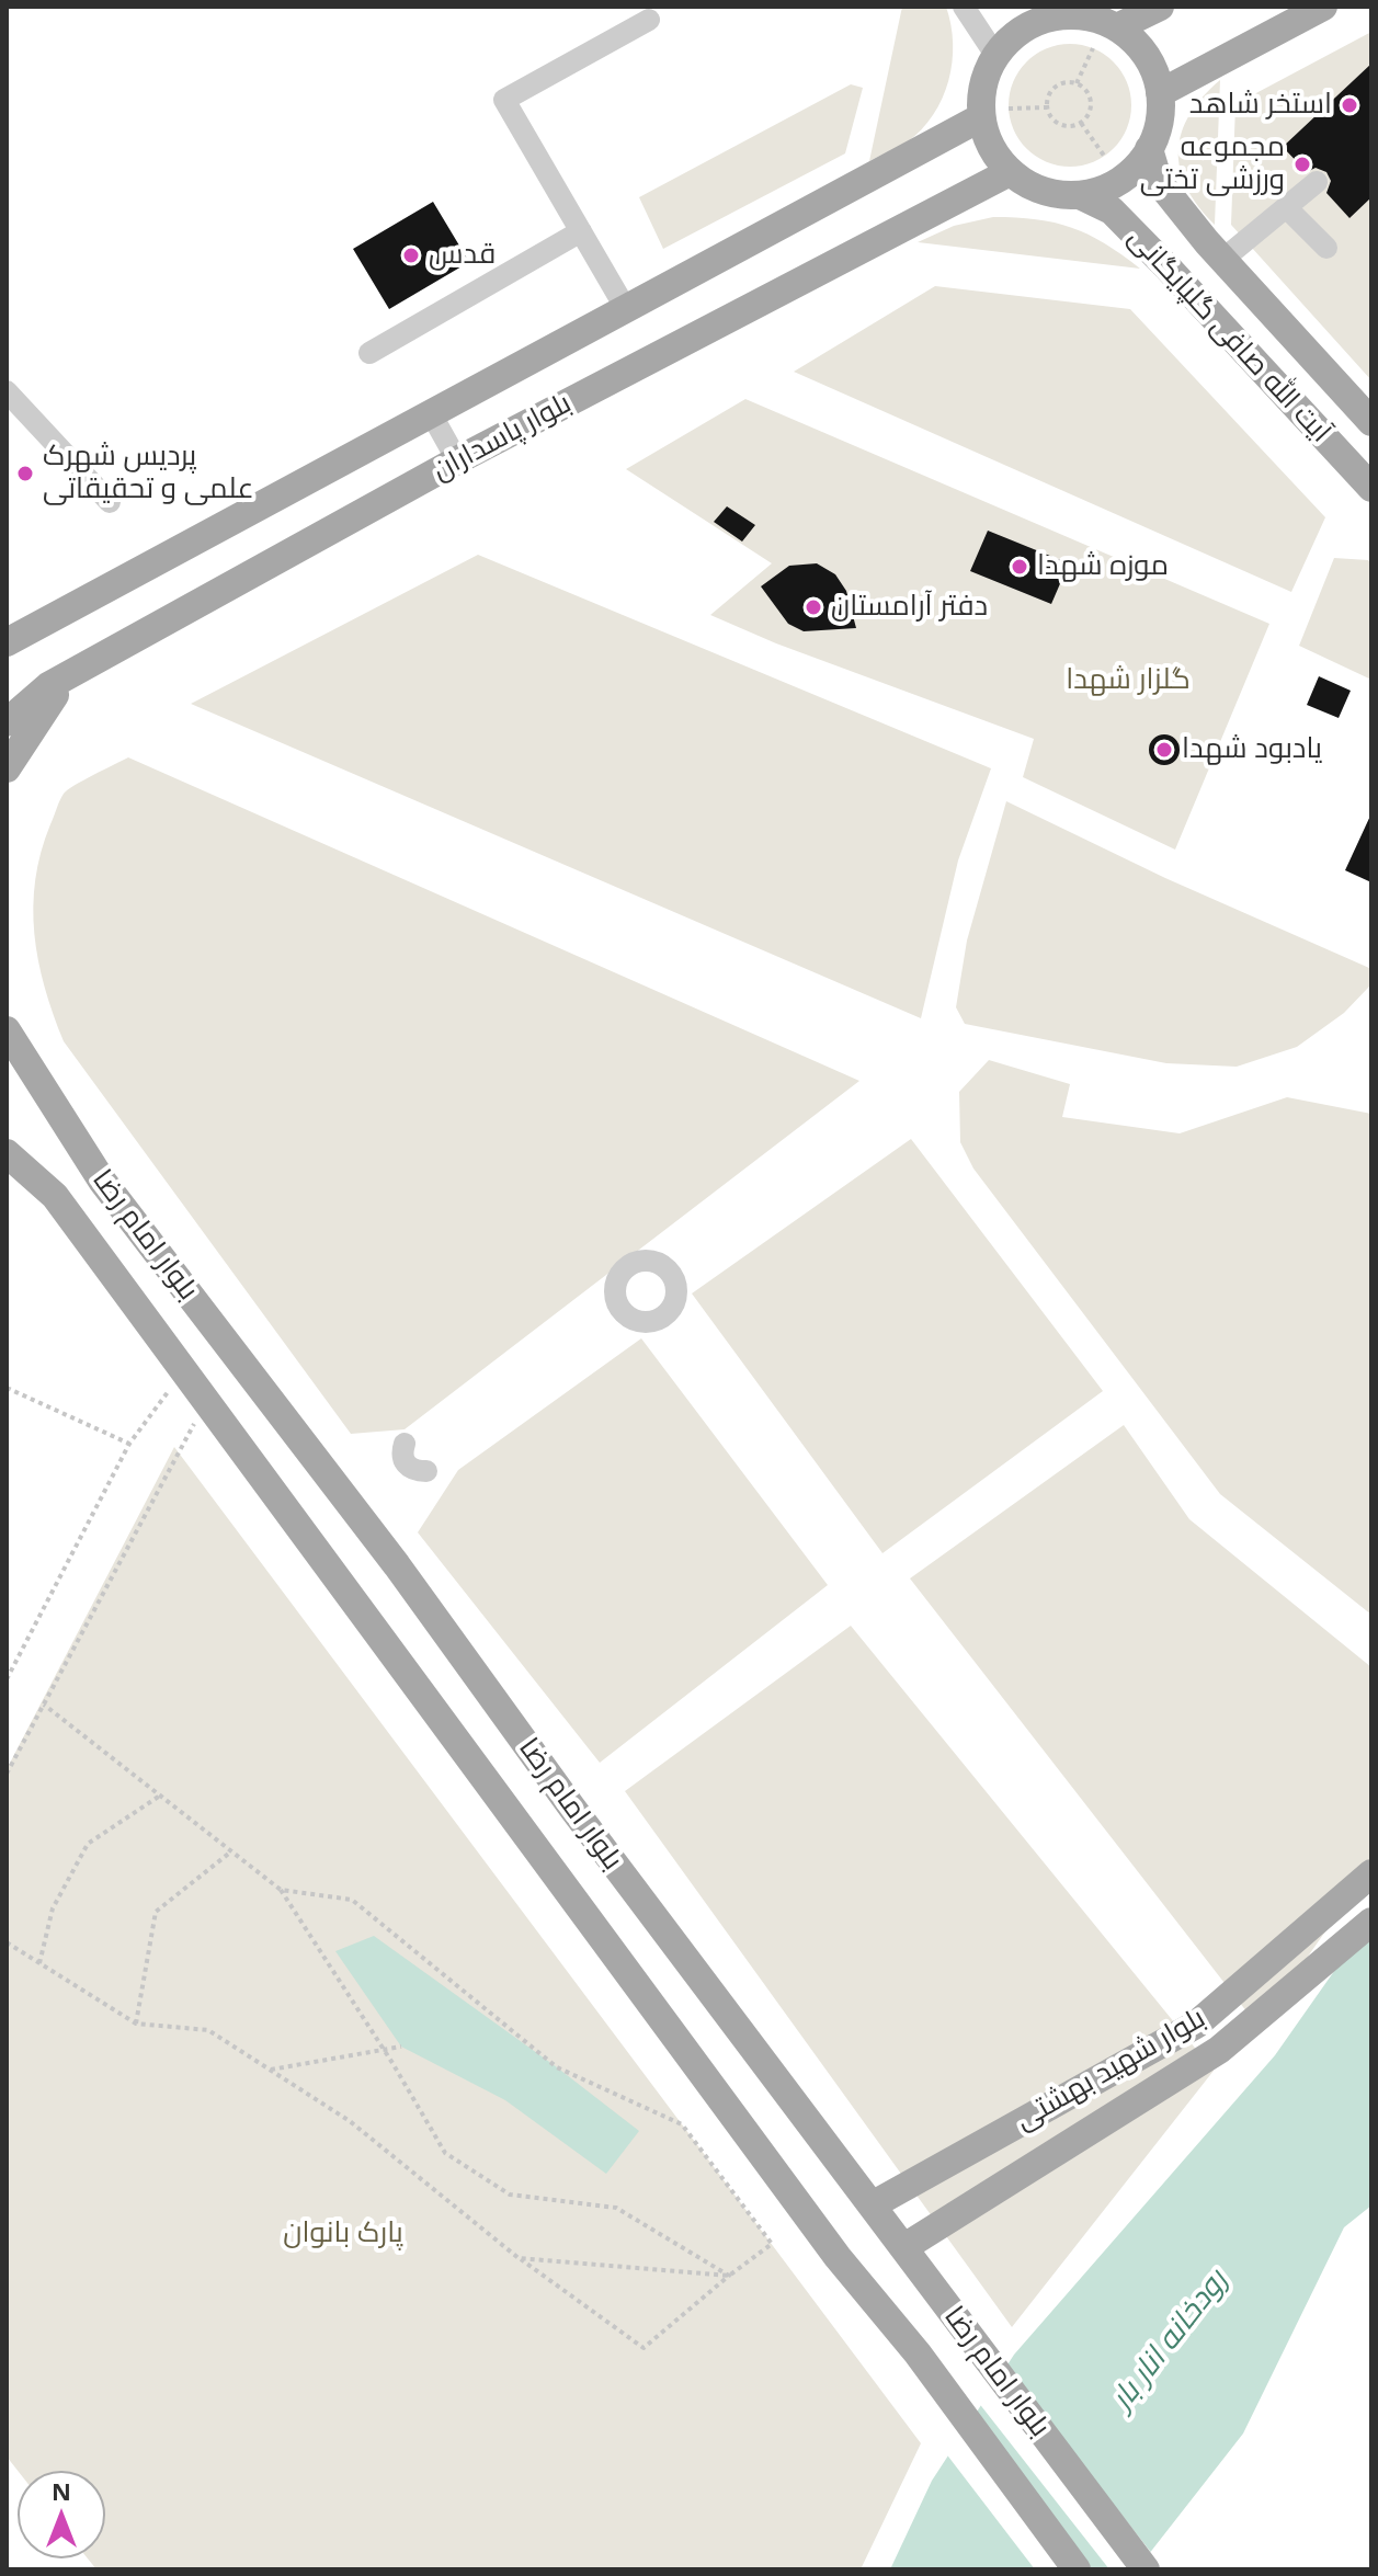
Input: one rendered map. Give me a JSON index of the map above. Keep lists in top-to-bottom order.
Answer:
{
  "streets": {
    "main road": [
      "آیت الله صافی گلپایگانی",
      "بلوار پاسداران",
      "بلوار امام رضا",
      "بلوار شهید بهشتی"
    ]
  },
  "crossings": [
    ["بلوار امام رضا", "بلوار شهید بهشتی"]
  ],
  "water": ["رودخانه انار بار"],
  "parks": ["گلزار شهدا", "پارک بانوان"],
  "places": [
    "استخر شاهد",
    "مجموعه ورزشی تختی",
    "قدس",
    "پردیس شهرک علمی و تحقیقاتی",
    "موزه شهدا",
    "دفتر آرامستان",
    "یادبود شهدا"
  ],
  "north": "top"
}
